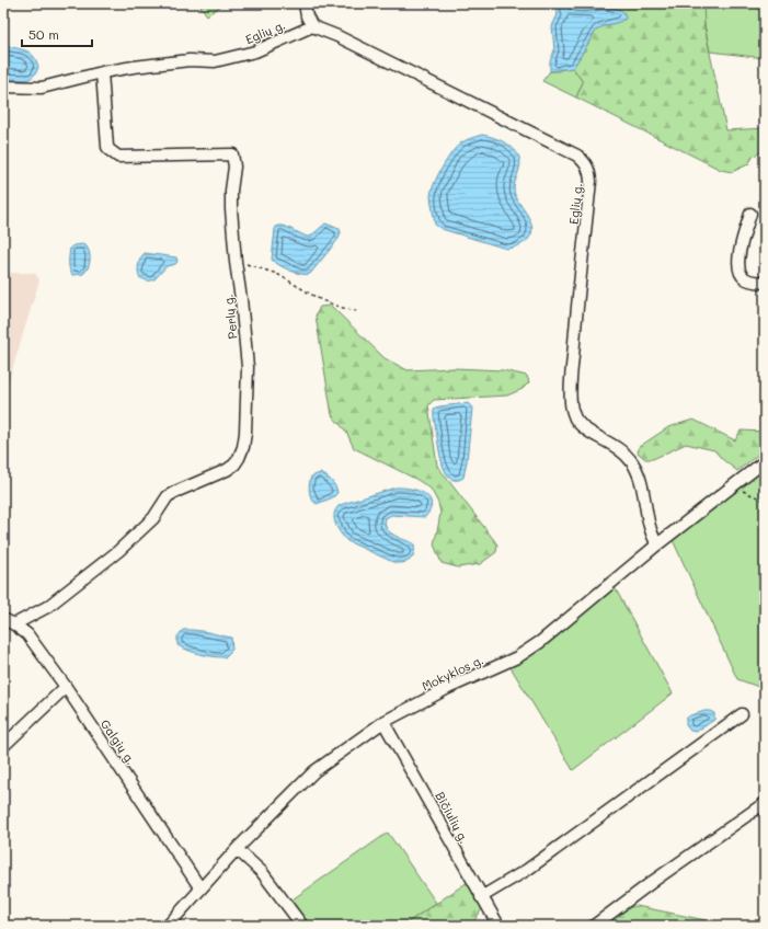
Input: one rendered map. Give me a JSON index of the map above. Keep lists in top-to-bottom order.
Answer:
{
  "streets": {
    "street": [
      "Eglių g.",
      "Perlų g.",
      "Mokyklos g.",
      "Galgių g.",
      "Bičiulių g."
    ]
  },
  "crossings": [
    ["Eglių g.", "Perlų g."],
    ["Eglių g.", "Mokyklos g."],
    ["Perlų g.", "Galgių g."],
    ["Mokyklos g.", "Galgių g."],
    ["Mokyklos g.", "Bičiulių g."]
  ],
  "scale_bar": "50 m"
}
